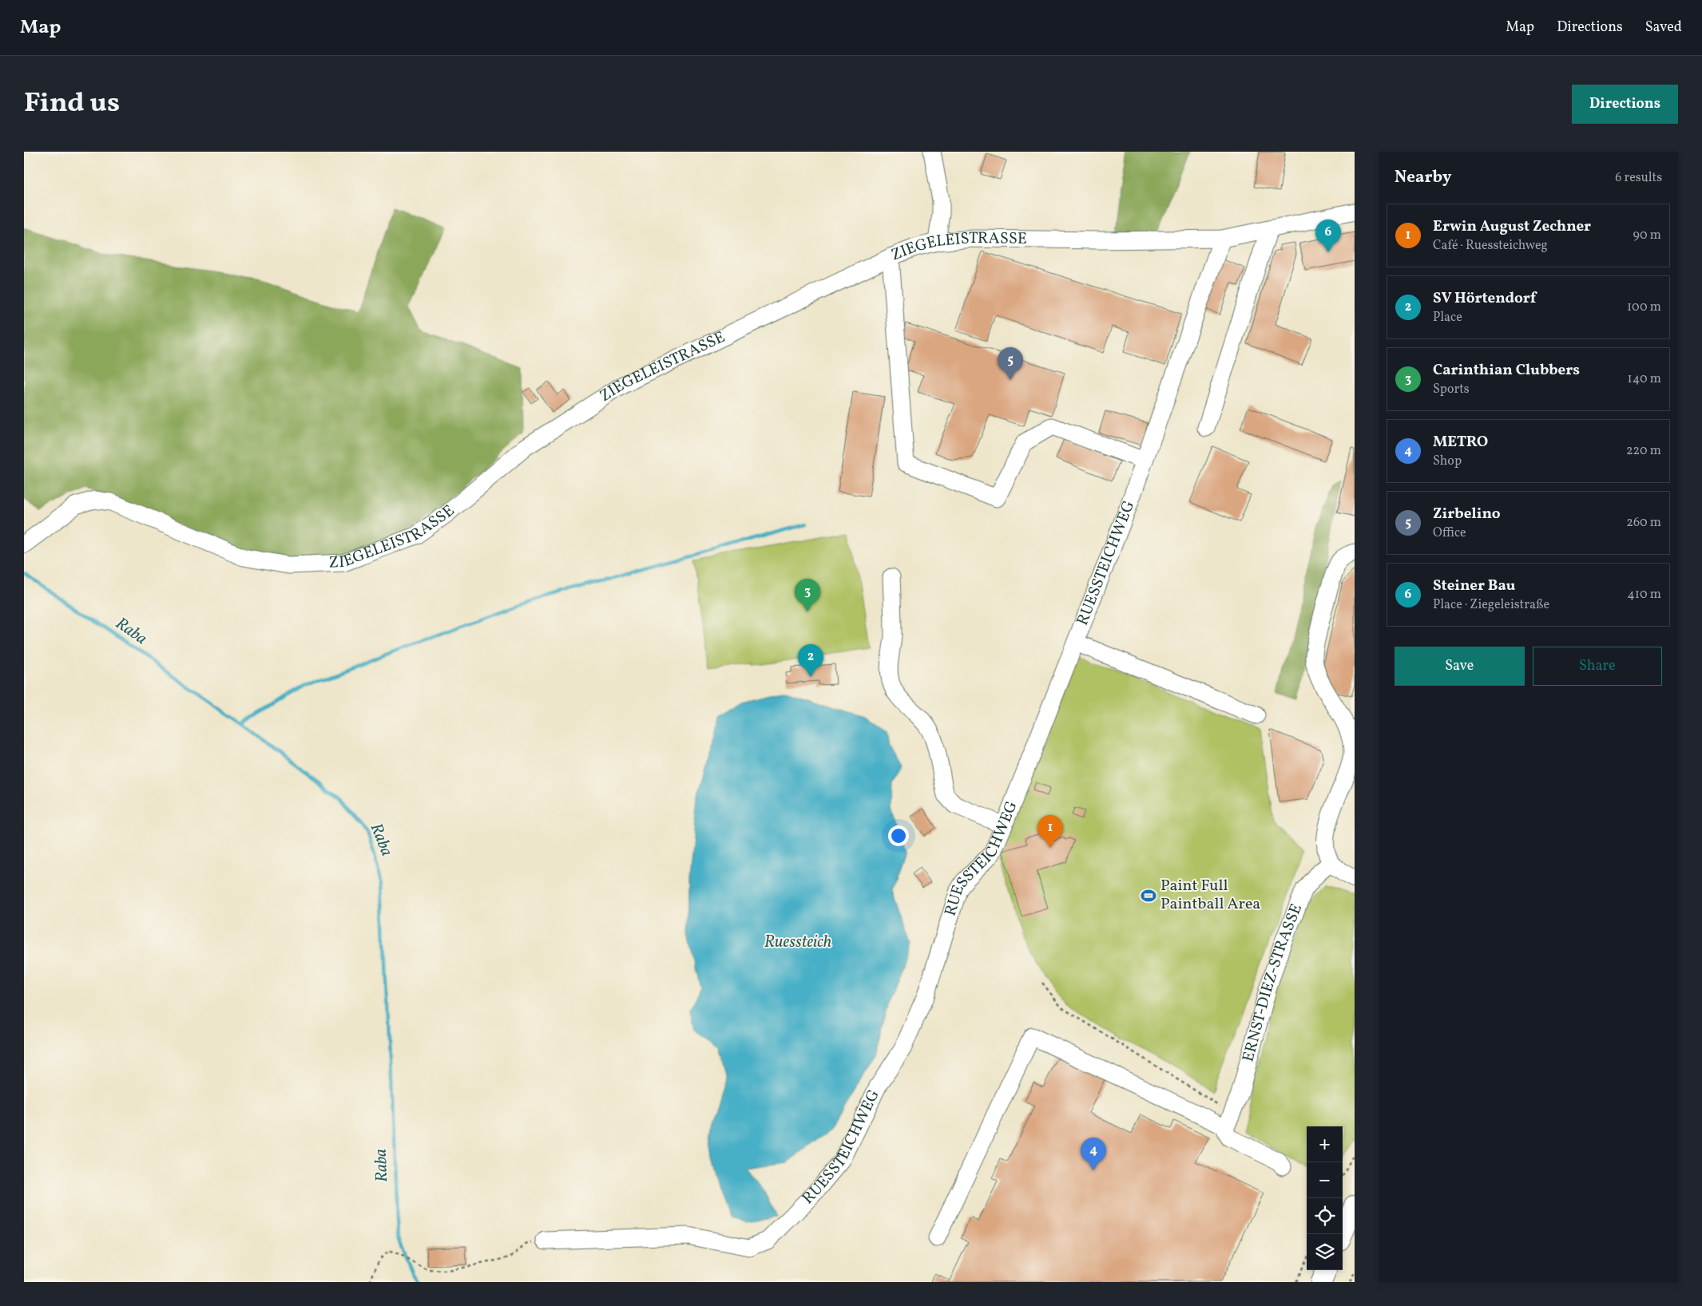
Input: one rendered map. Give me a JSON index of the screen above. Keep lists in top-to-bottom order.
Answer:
{
  "streets": {
    "street": ["ZIEGELEISTRASSE", "RUESSTEICHWEG", "ERNST-DIEZ-STRASSE"]
  },
  "crossings": [
    ["ZIEGELEISTRASSE", "RUESSTEICHWEG"]
  ],
  "water": ["Raba", "Ruessteich"],
  "places": {
    "sports": ["Paint Full Paintball Area"]
  },
  "page": {
    "header": "Map",
    "nav": ["Map", "Directions", "Saved"],
    "title": "Find us",
    "buttons": [
      "Directions",
      ["Save", "Share"]
    ],
    "heading": ["Nearby", "6 results"],
    "list": [
      {
        "mark": "1",
        "name": "Erwin August Zechner",
        "note": "Café · Ruessteichweg",
        "value": "90 m"
      },
      {
        "mark": "2",
        "name": "SV Hörtendorf",
        "note": "Place",
        "value": "100 m"
      },
      {
        "mark": "3",
        "name": "Carinthian Clubbers",
        "note": "Sports",
        "value": "140 m"
      },
      {
        "mark": "4",
        "name": "METRO",
        "note": "Shop",
        "value": "220 m"
      },
      {
        "mark": "5",
        "name": "Zirbelino",
        "note": "Office",
        "value": "260 m"
      },
      {
        "mark": "6",
        "name": "Steiner Bau",
        "note": "Place · Ziegeleistraße",
        "value": "410 m"
      }
    ],
    "pins": [
      "6",
      "5",
      "3",
      "2",
      "1",
      "4"
    ],
    "map_buttons": ["+", "−"]
  }
}
